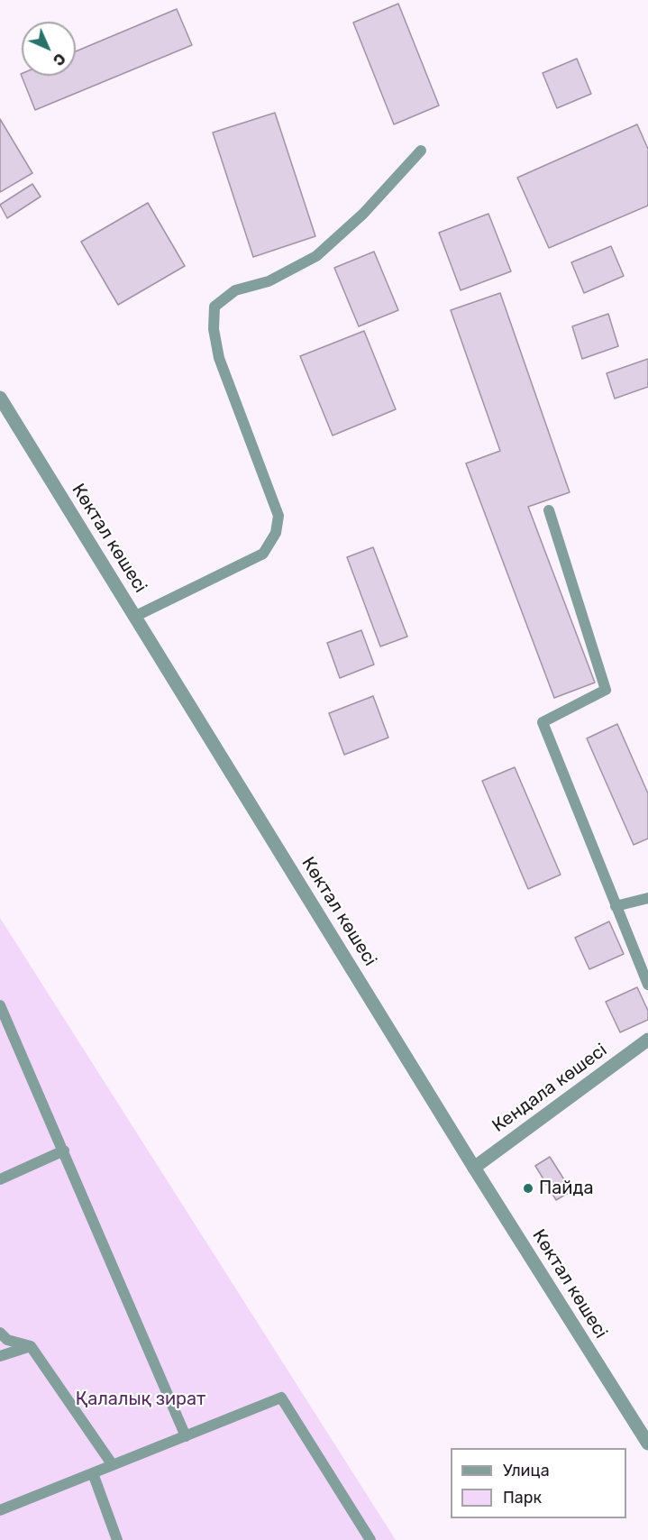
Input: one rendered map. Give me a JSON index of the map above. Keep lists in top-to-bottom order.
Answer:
{
  "streets": {
    "street": ["Көктал көшесі", "Кендала көшесі"]
  },
  "crossings": [
    ["Көктал көшесі", "Кендала көшесі"]
  ],
  "parks": ["Қалалық зират"],
  "places": ["Пайда"],
  "legend": ["Улица", "Парк"],
  "north": "bottom right"
}
